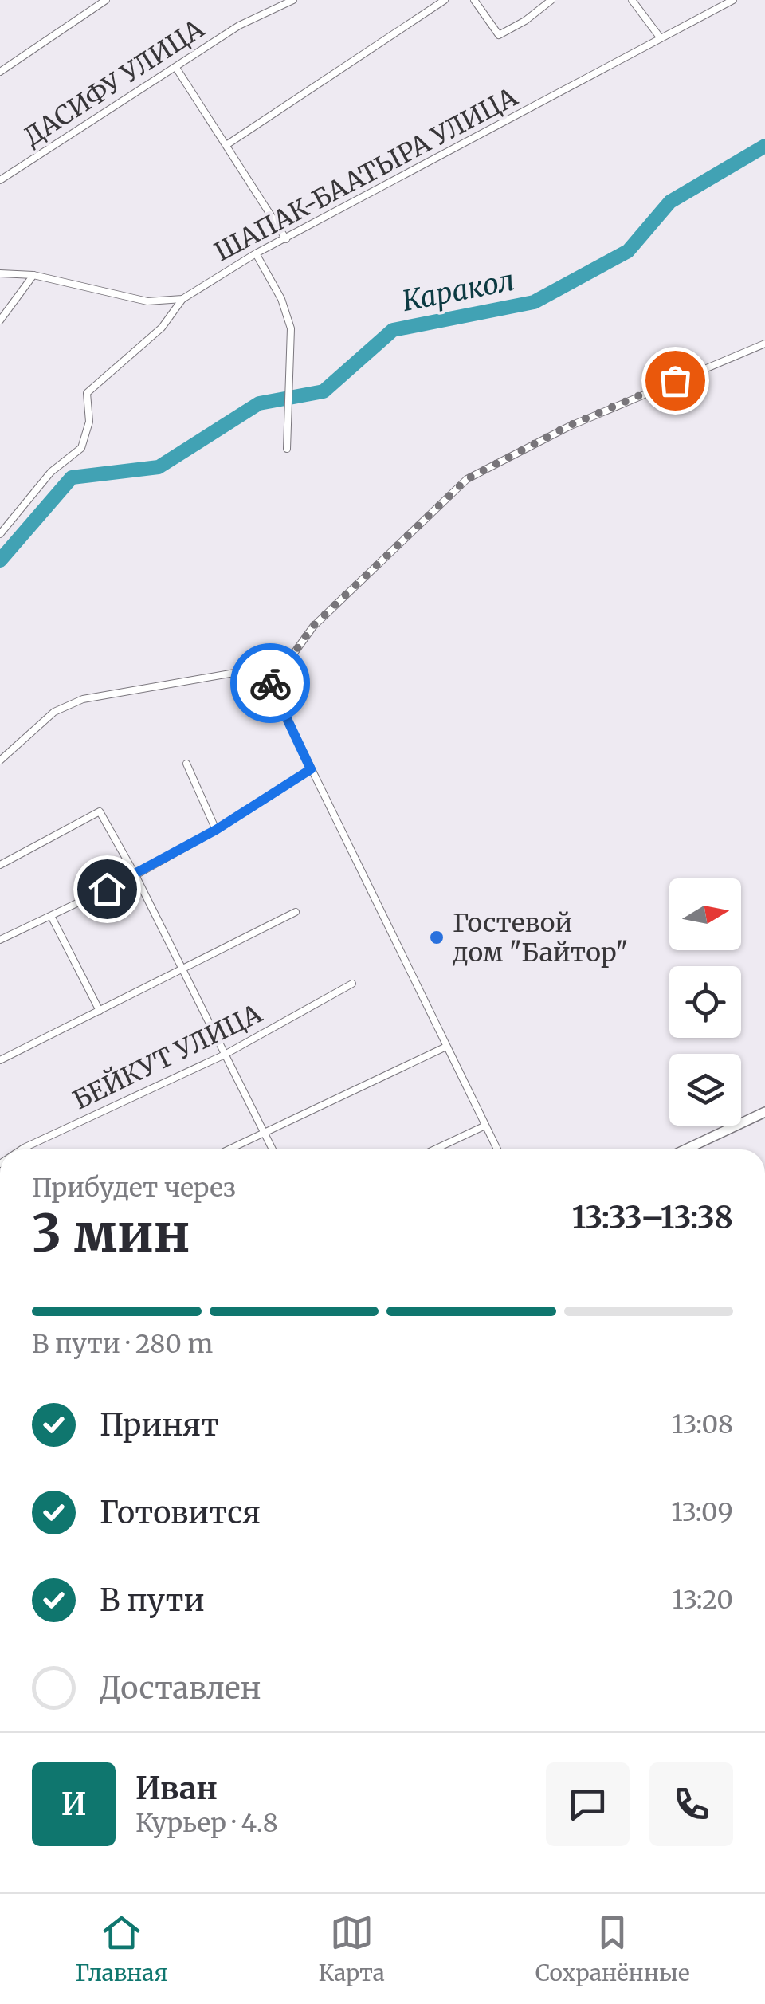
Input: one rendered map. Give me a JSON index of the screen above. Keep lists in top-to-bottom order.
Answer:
{
  "streets": {
    "street": ["ДАСИФУ УЛИЦА", "ШАПАК-БААТЫРА УЛИЦА", "БЕЙКУТ УЛИЦА"]
  },
  "water": ["Каракол"],
  "places": ["Гостевой дом \"Байтор\""],
  "north": "right",
  "page": {
    "heading": ["3 мин", "Прибудет через", "13:33–13:38"],
    "panel": ["Иван", "Курьер · 4.8"],
    "bar": "В пути · 280 m",
    "list": [
      ["Принят", "13:08"],
      ["Готовится", "13:09"],
      ["В пути", "13:20"],
      "Доставлен"
    ],
    "round": "И",
    "tabs": ["Главная", "Карта", "Сохранённые"]
  }
}
